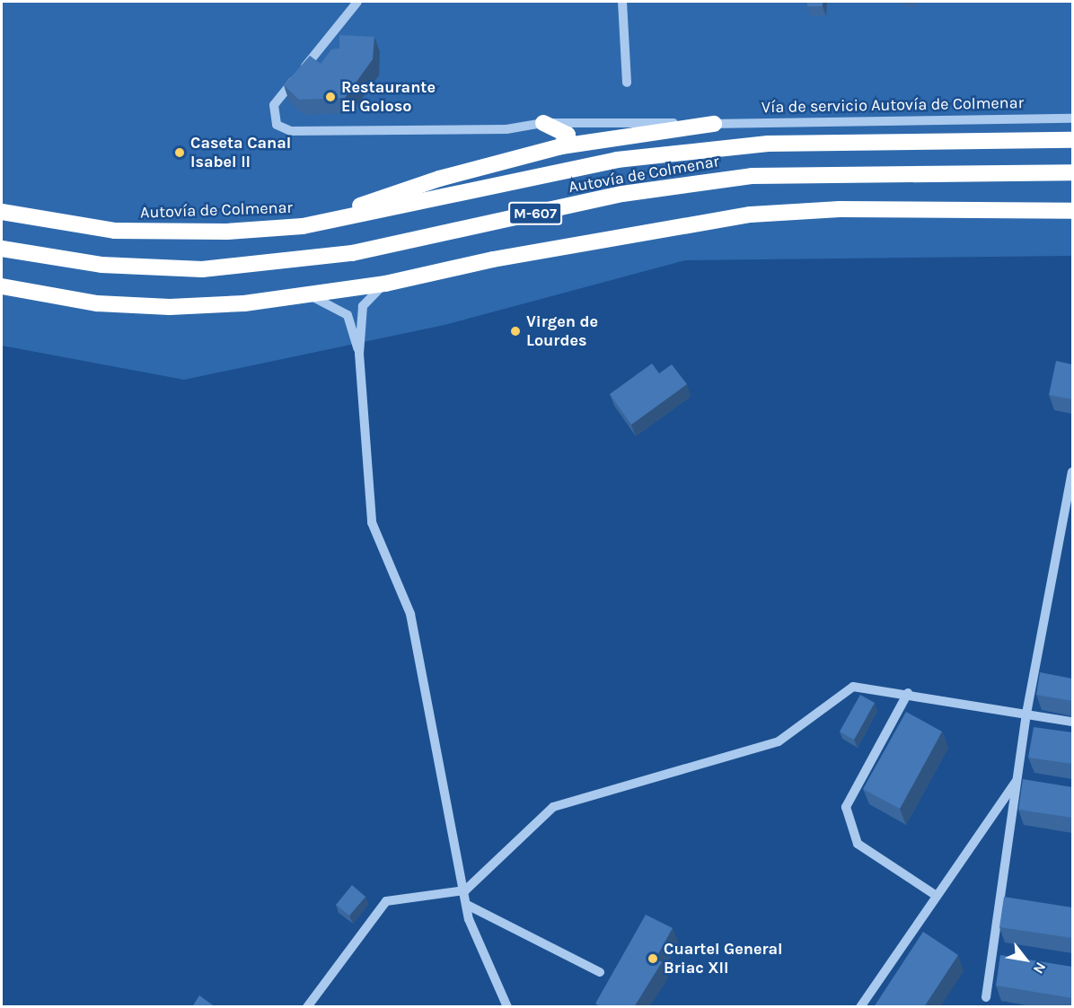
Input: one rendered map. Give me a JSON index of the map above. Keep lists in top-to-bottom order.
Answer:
{
  "streets": {
    "highway": ["Autovía de Colmenar", "M-607"],
    "street": ["Vía de servicio Autovía de Colmenar"]
  },
  "places": [
    "Restaurante El Goloso",
    "Caseta Canal Isabel II",
    "Virgen de Lourdes",
    "Cuartel General Briac XII"
  ],
  "north": "bottom right"
}
